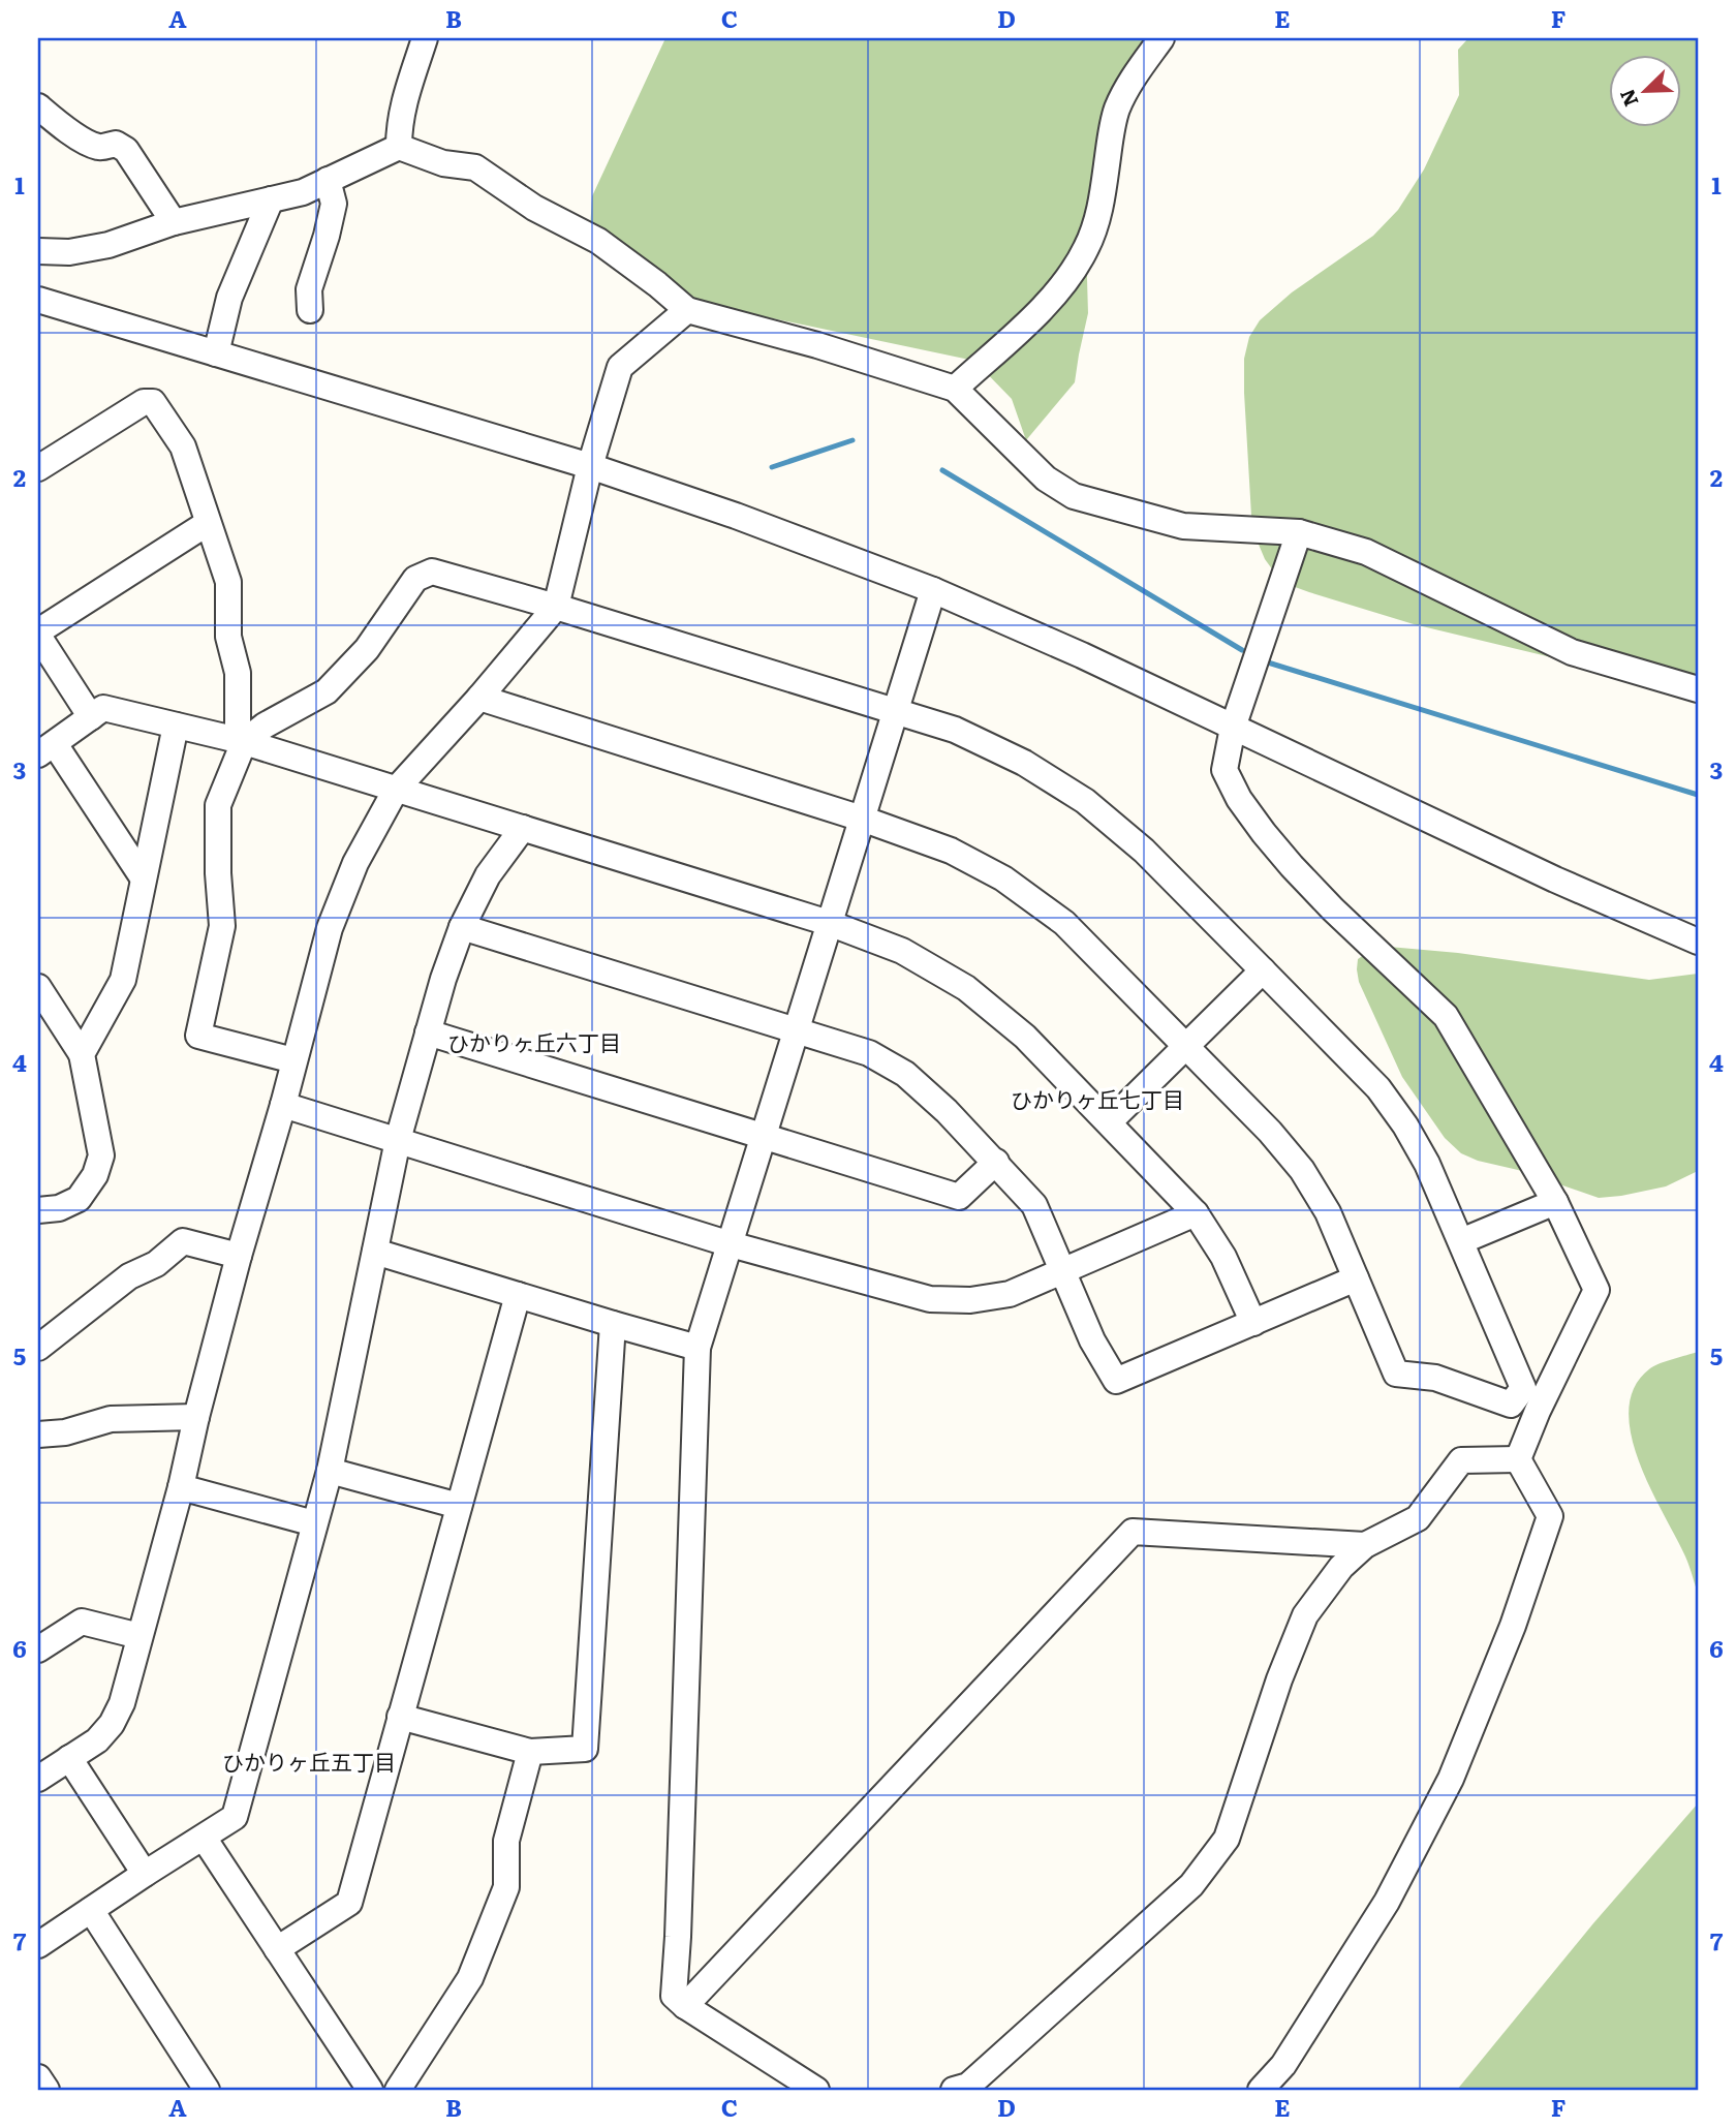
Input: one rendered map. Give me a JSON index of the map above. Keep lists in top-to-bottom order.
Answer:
{
  "districts": ["ひかりヶ丘六丁目", "ひかりヶ丘七丁目", "ひかりヶ丘五丁目"],
  "north": "bottom left",
  "grid": {
    "columns": [
      "A",
      "B",
      "C",
      "D",
      "E",
      "F"
    ],
    "rows": [
      "1",
      "2",
      "3",
      "4",
      "5",
      "6",
      "7"
    ]
  }
}
